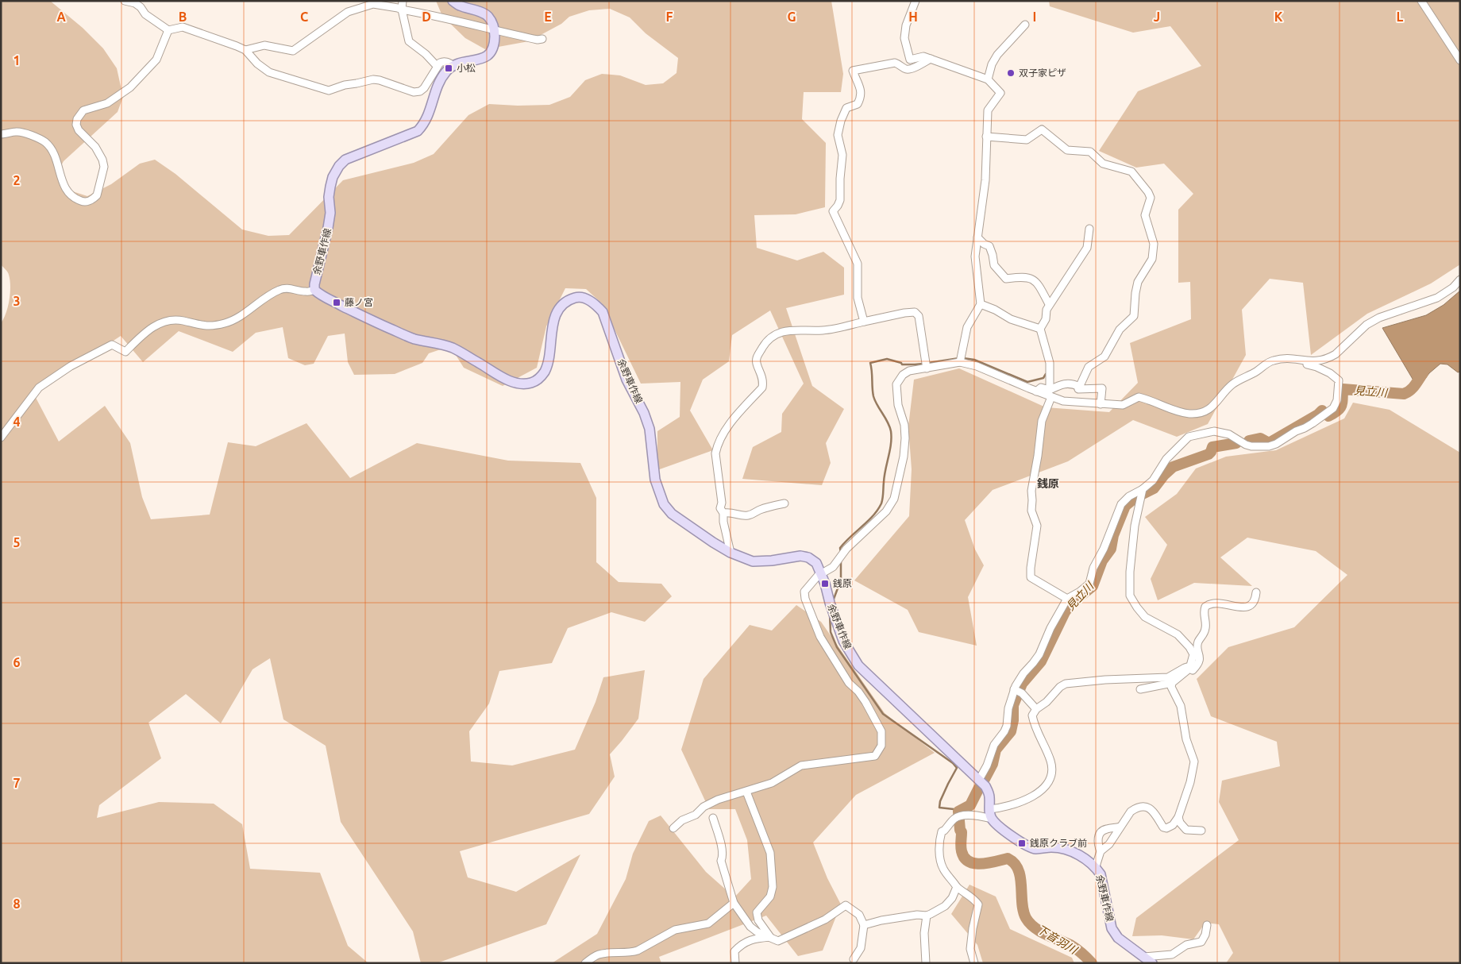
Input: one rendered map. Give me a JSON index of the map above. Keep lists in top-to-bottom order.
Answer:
{
  "streets": {
    "main road": ["余野車作線"]
  },
  "districts": ["銭原"],
  "water": ["見立川", "下音羽川"],
  "places": {
    "transit": [
      "小松",
      "藤ノ宮",
      "銭原",
      "銭原クラブ前"
    ],
    "other": ["双子家ピザ"]
  },
  "grid": {
    "columns": [
      "A",
      "B",
      "C",
      "D",
      "E",
      "F",
      "G",
      "H",
      "I",
      "J",
      "K",
      "L"
    ],
    "rows": [
      "1",
      "2",
      "3",
      "4",
      "5",
      "6",
      "7",
      "8"
    ]
  }
}
